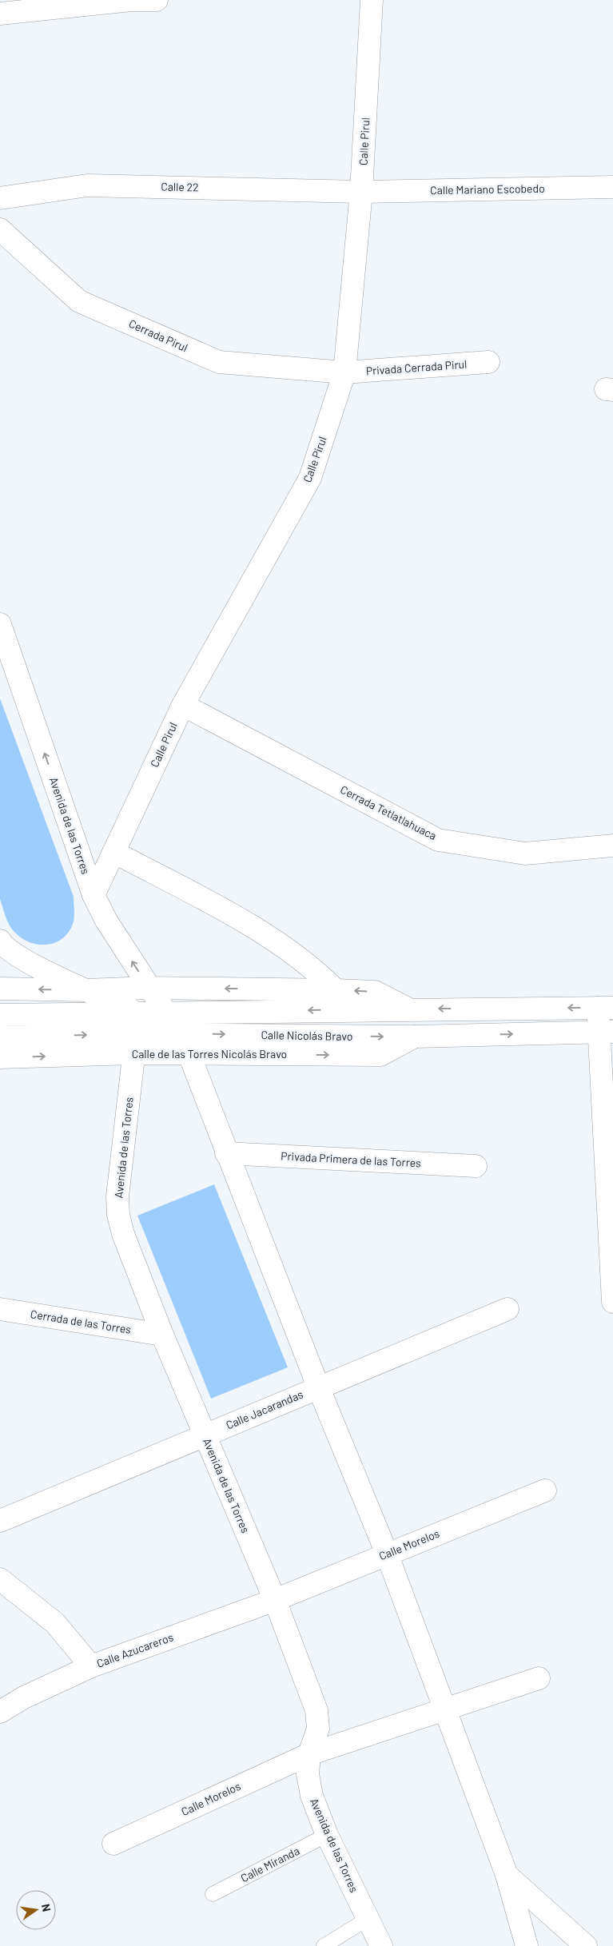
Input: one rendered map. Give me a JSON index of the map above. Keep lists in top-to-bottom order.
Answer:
{
  "streets": {
    "street": [
      "Calle Pirul",
      "Calle 22",
      "Calle Mariano Escobedo",
      "Cerrada Pirul",
      "Privada Cerrada Pirul",
      "Cerrada Tetlatlahuaca",
      "Avenida de las Torres",
      "Calle Nicolás Bravo",
      "Calle de las Torres Nicolás Bravo",
      "Privada Primera de las Torres",
      "Cerrada de las Torres",
      "Calle Jacarandas",
      "Calle Morelos",
      "Calle Azucareros"
    ],
    "lane": ["Calle Miranda"]
  },
  "crossings": [
    ["Calle Pirul", "Calle 22"],
    ["Calle Pirul", "Calle Mariano Escobedo"],
    ["Calle Pirul", "Cerrada Pirul"],
    ["Calle Pirul", "Privada Cerrada Pirul"],
    ["Calle Pirul", "Cerrada Tetlatlahuaca"],
    ["Calle Pirul", "Avenida de las Torres"],
    ["Calle 22", "Calle Mariano Escobedo"],
    ["Cerrada Pirul", "Privada Cerrada Pirul"],
    ["Avenida de las Torres", "Calle Nicolás Bravo"],
    ["Avenida de las Torres", "Calle de las Torres Nicolás Bravo"],
    ["Avenida de las Torres", "Privada Primera de las Torres"],
    ["Avenida de las Torres", "Cerrada de las Torres"],
    ["Avenida de las Torres", "Calle Jacarandas"],
    ["Avenida de las Torres", "Calle Morelos"],
    ["Avenida de las Torres", "Calle Azucareros"],
    ["Avenida de las Torres", "Calle Miranda"],
    ["Calle Nicolás Bravo", "Calle de las Torres Nicolás Bravo"],
    ["Calle Morelos", "Calle Azucareros"]
  ],
  "north": "right"
}
